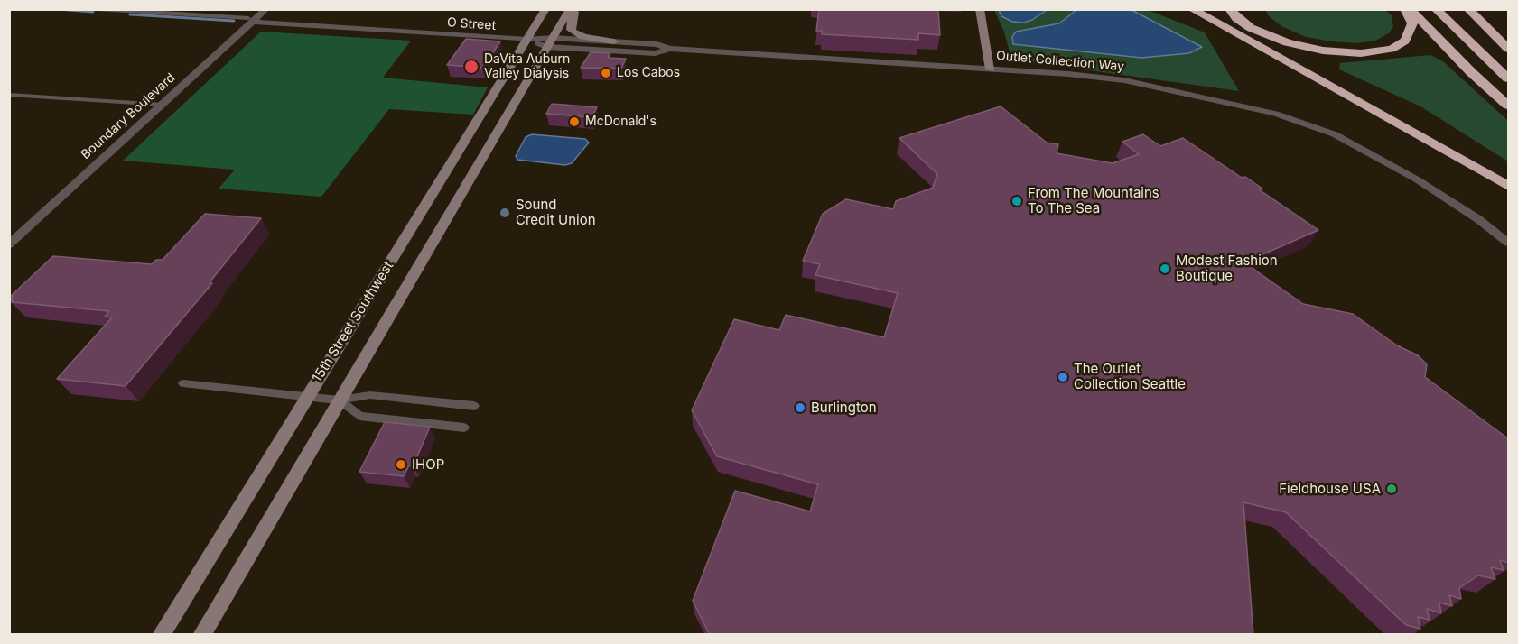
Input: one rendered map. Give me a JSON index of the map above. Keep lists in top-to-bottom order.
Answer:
{
  "streets": {
    "main road": ["15th Street Southwest"],
    "street": ["O Street", "Outlet Collection Way", "Boundary Boulevard"]
  },
  "crossings": [
    ["O Street", "Outlet Collection Way"],
    ["O Street", "Boundary Boulevard"],
    ["O Street", "15th Street Southwest"],
    ["Outlet Collection Way", "15th Street Southwest"]
  ],
  "places": [
    "DaVita Auburn Valley Dialysis",
    "Los Cabos",
    "McDonald's",
    "From The Mountains To The Sea",
    "Sound Credit Union",
    "Modest Fashion Boutique",
    "The Outlet Collection Seattle",
    "Burlington",
    "IHOP",
    "Fieldhouse USA"
  ]
}
